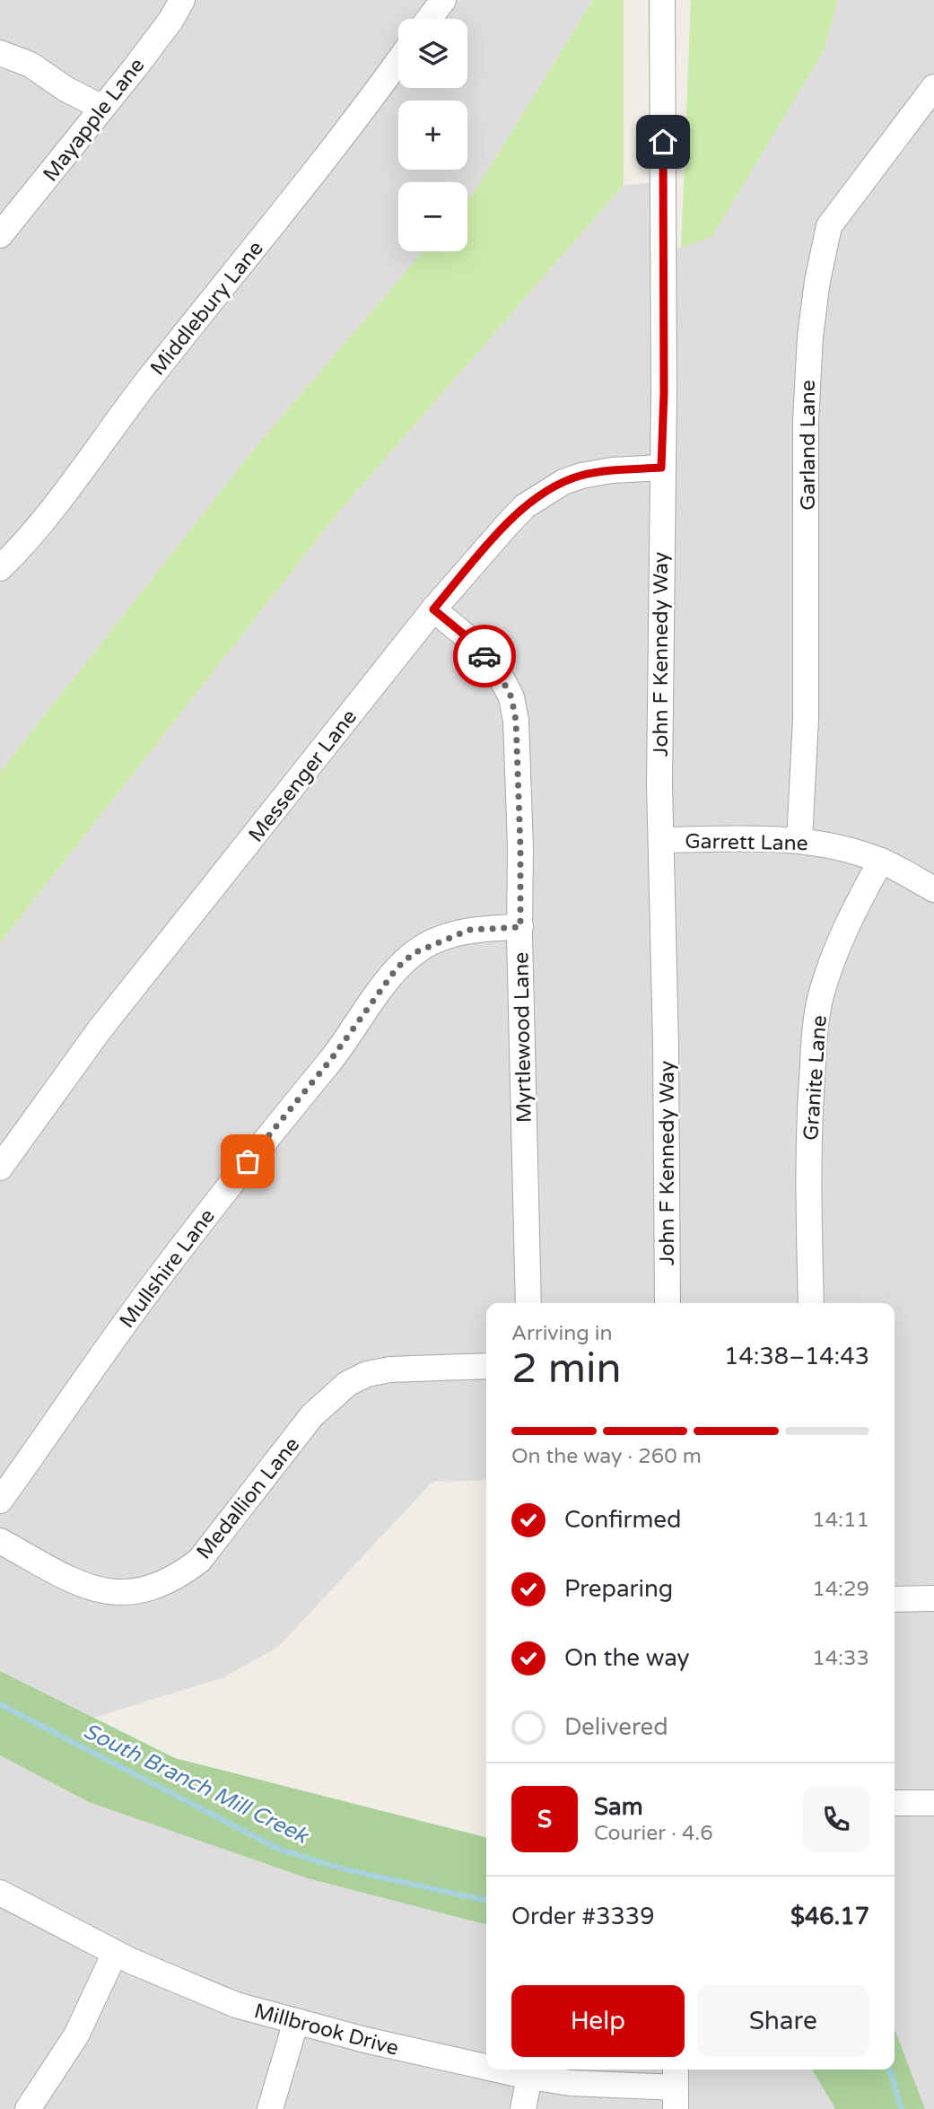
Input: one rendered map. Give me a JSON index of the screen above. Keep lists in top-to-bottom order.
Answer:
{
  "streets": {
    "street": [
      "Mayapple Lane",
      "Middlebury Lane",
      "Garland Lane",
      "John F Kennedy Way",
      "Messenger Lane",
      "Garrett Lane",
      "Myrtlewood Lane",
      "Granite Lane",
      "Mullshire Lane",
      "Medallion Lane",
      "Millbrook Drive"
    ]
  },
  "crossings": [
    ["Garland Lane", "Garrett Lane"],
    ["John F Kennedy Way", "Messenger Lane"],
    ["John F Kennedy Way", "Garrett Lane"],
    ["Messenger Lane", "Myrtlewood Lane"],
    ["Garrett Lane", "Granite Lane"],
    ["Myrtlewood Lane", "Mullshire Lane"]
  ],
  "water": ["South Branch Mill Creek"],
  "page": {
    "map_buttons": ["+", "−"],
    "heading": ["2 min", "Arriving in", "14:38–14:43"],
    "panel": [
      "Sam",
      "Courier · 4.6",
      "Order #3339",
      "$46.17"
    ],
    "bar": "On the way · 260 m",
    "list": [
      ["Confirmed", "14:11"],
      ["Preparing", "14:29"],
      ["On the way", "14:33"],
      "Delivered"
    ],
    "round": "S",
    "buttons": ["Help", "Share"]
  }
}
